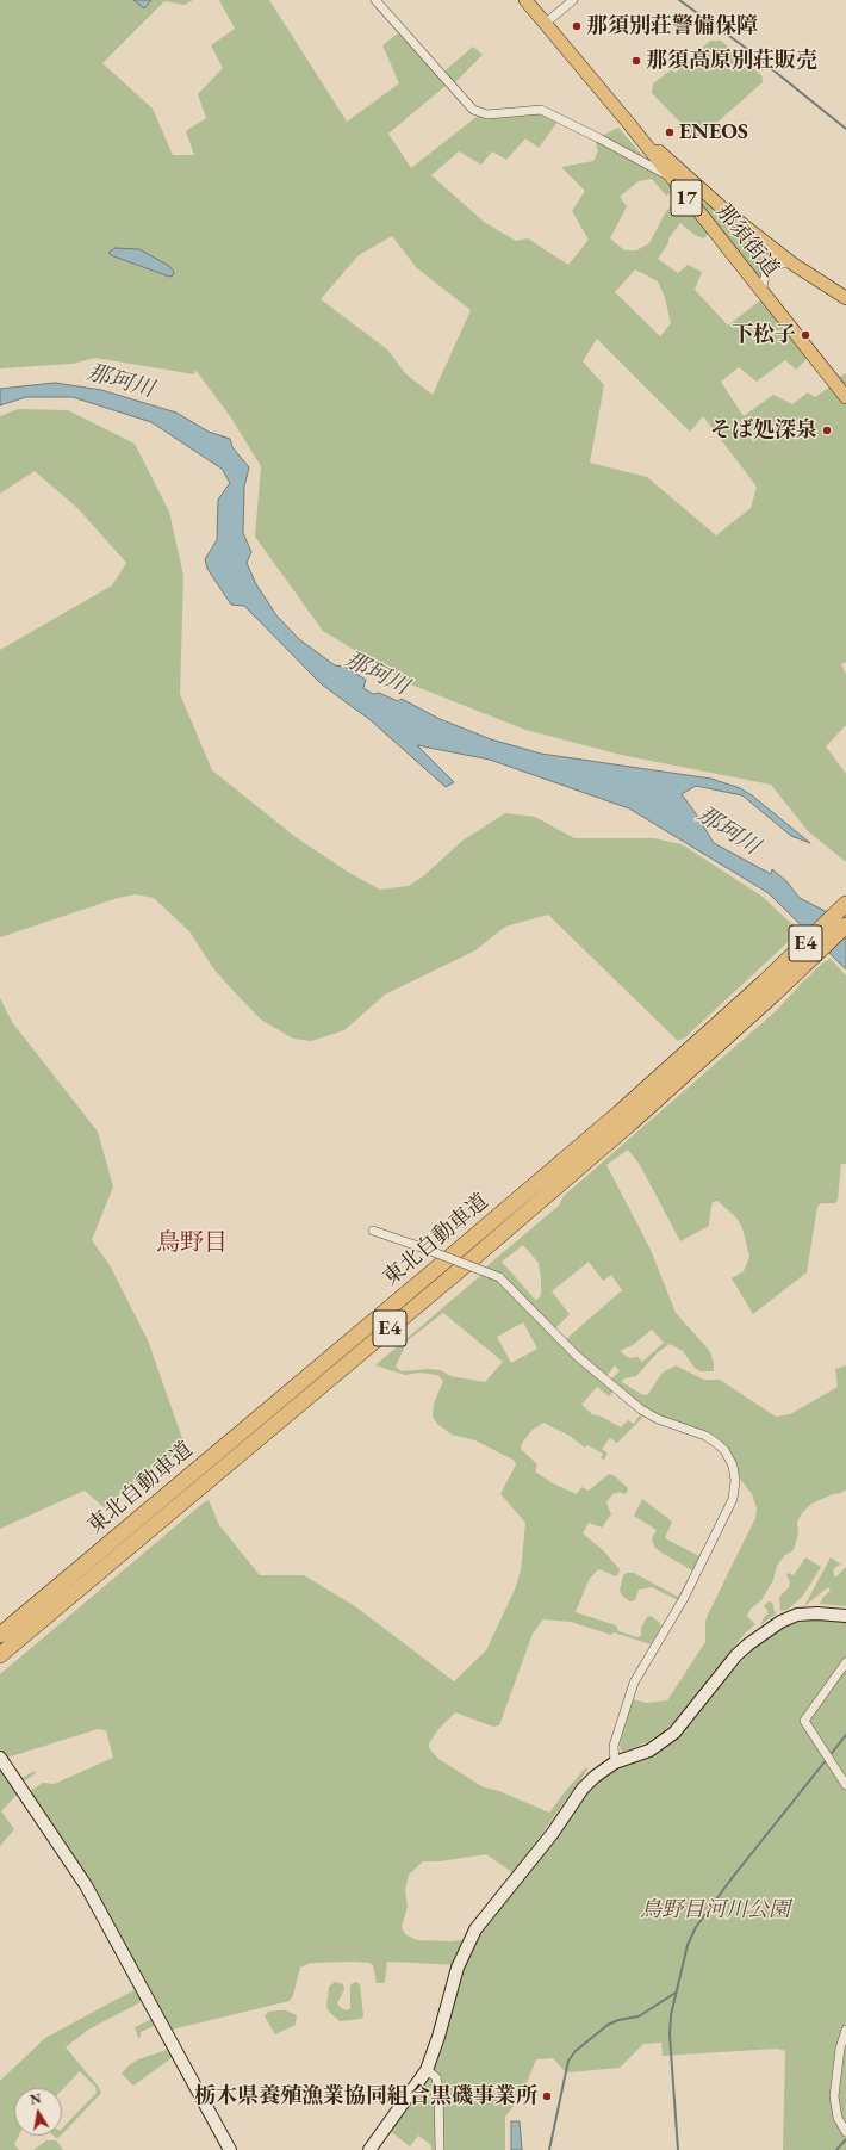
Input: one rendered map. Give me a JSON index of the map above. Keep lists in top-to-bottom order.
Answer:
{
  "streets": {
    "highway": ["E4", "東北自動車道"],
    "main road": ["17", "那須街道"]
  },
  "crossings": [
    ["17", "那須街道"]
  ],
  "districts": ["鳥野目"],
  "water": ["那珂川"],
  "parks": ["鳥野目河川公園"],
  "places": [
    "那須別荘警備保障",
    "那須高原別荘販売",
    "ENEOS",
    "下松子",
    "そば処深泉",
    "栃木県養殖漁業協同組合黒磯事業所"
  ],
  "north": "top"
}
